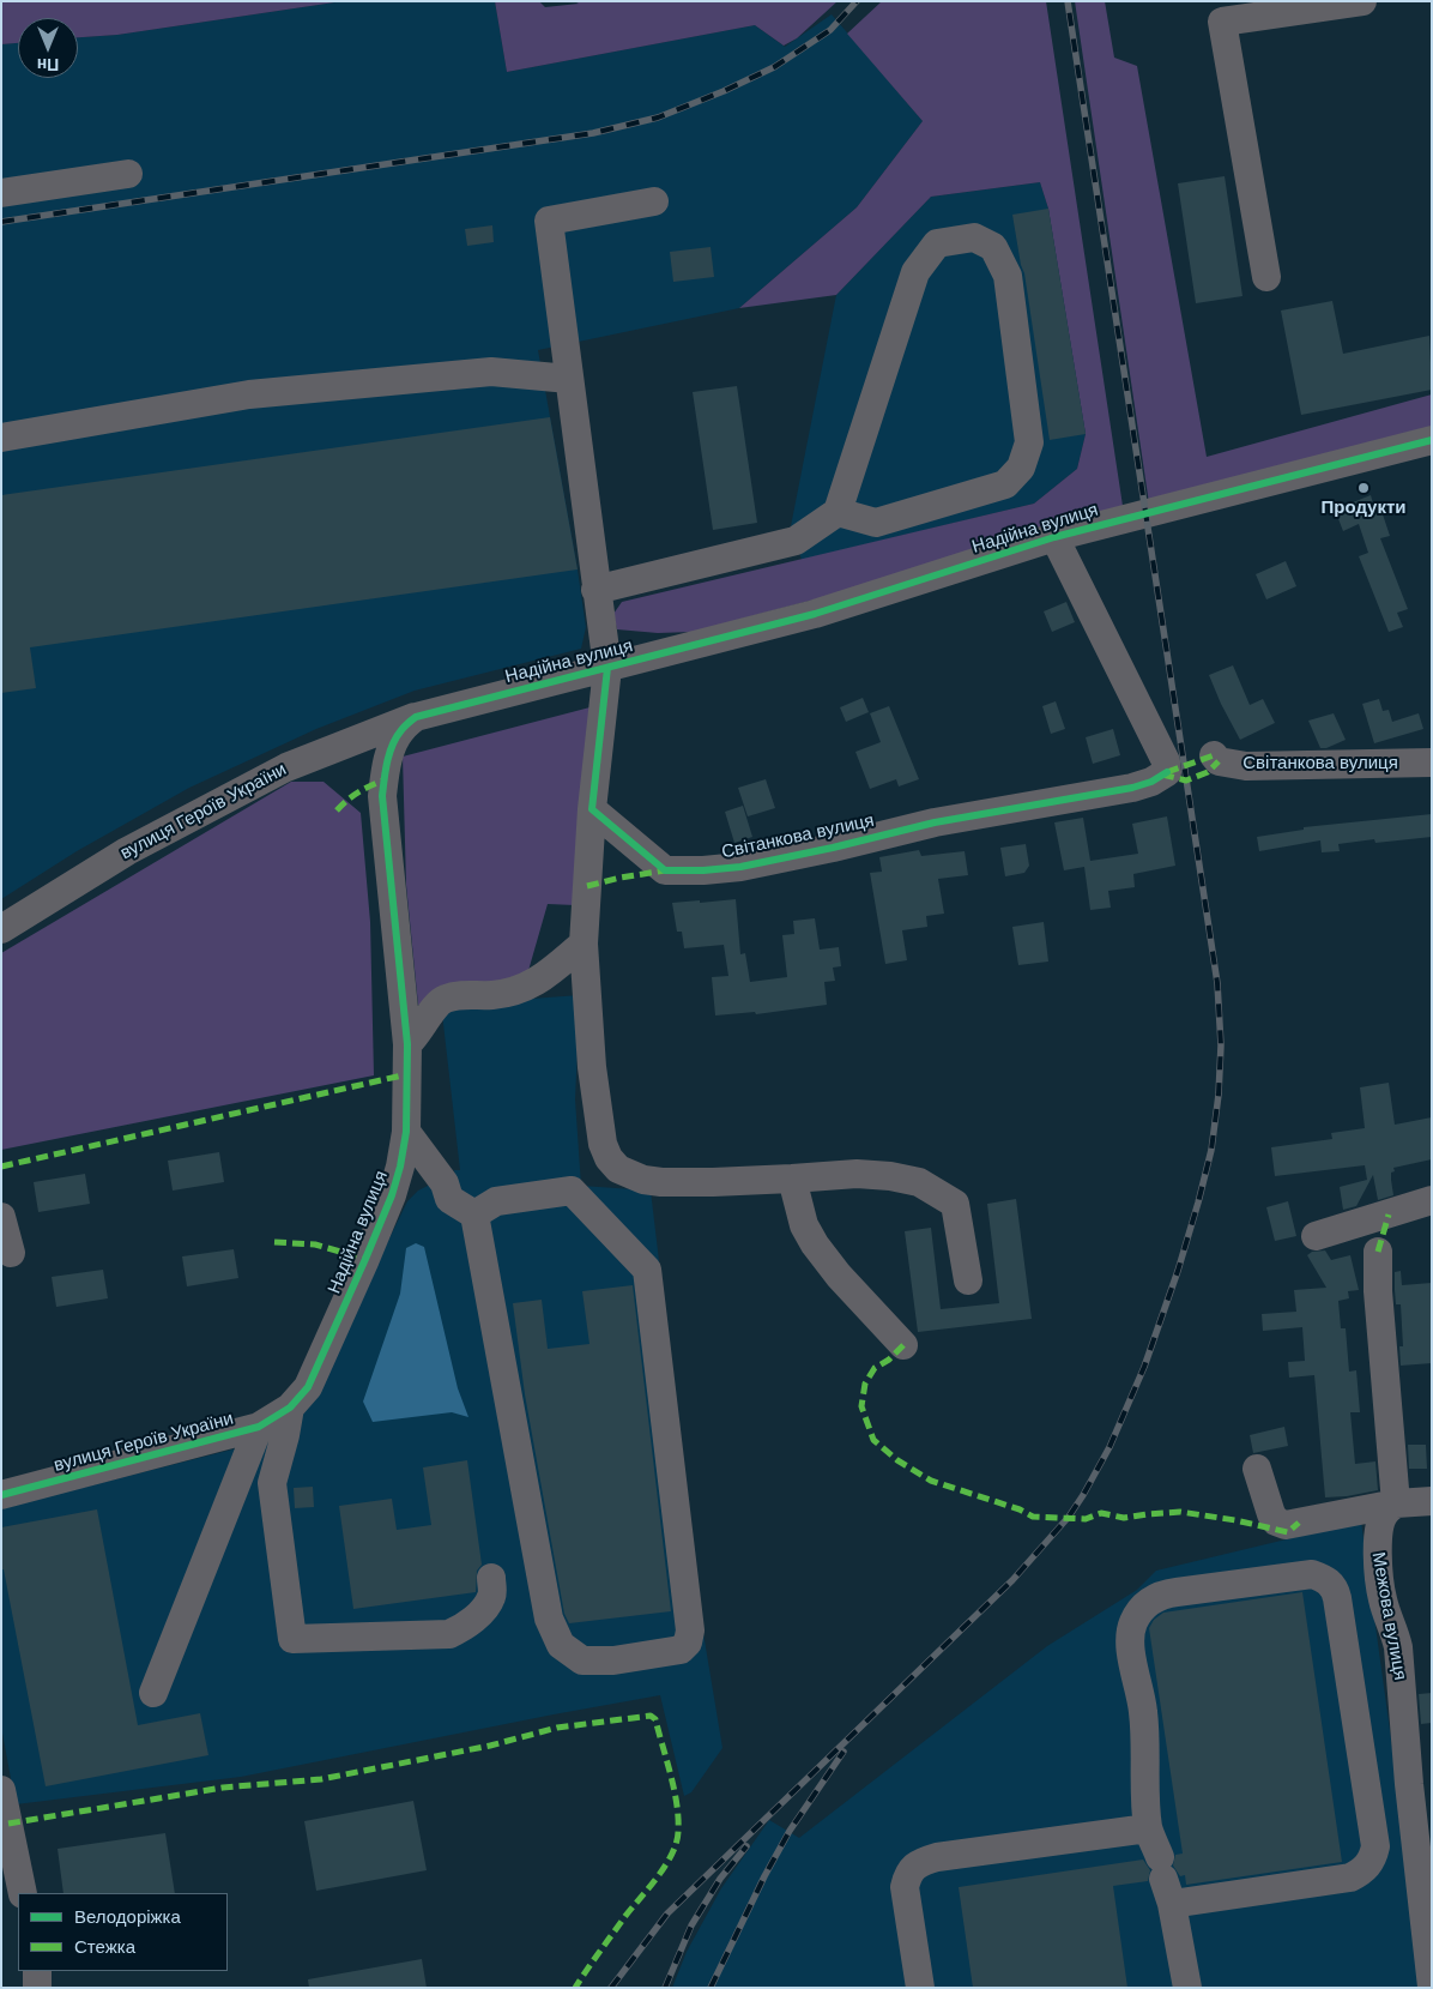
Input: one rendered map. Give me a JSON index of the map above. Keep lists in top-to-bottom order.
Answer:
{
  "streets": {
    "street": [
      "Надійна вулиця",
      "Світанкова вулиця",
      "вулиця Героїв України",
      "Межова вулиця"
    ]
  },
  "crossings": [
    ["Надійна вулиця", "Світанкова вулиця"],
    ["Надійна вулиця", "вулиця Героїв України"]
  ],
  "places": ["Продукти"],
  "legend": ["Велодоріжка", "Стежка"],
  "north": "bottom"
}
